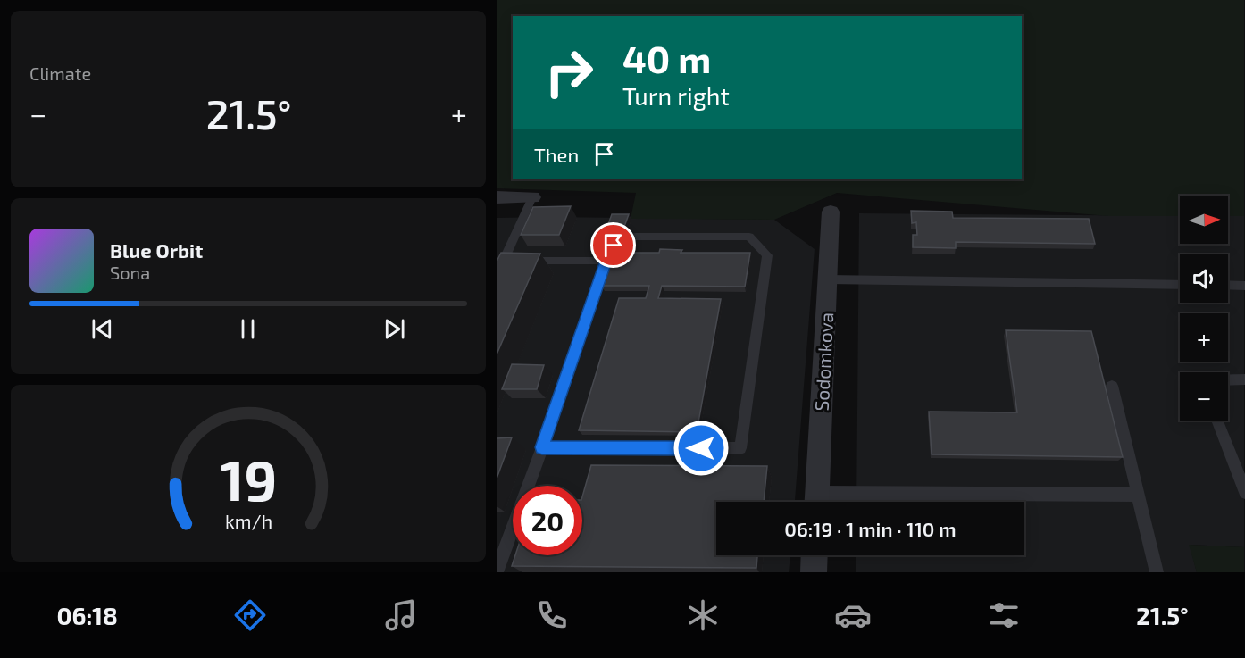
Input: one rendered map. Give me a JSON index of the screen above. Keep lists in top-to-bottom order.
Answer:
{
  "streets": {
    "street": ["Sodomkova"]
  },
  "north": "right",
  "page": {
    "tile": "Climate",
    "turn": ["40 m", "Turn right"],
    "heat": ["−", "21.5°", "+"],
    "then": "Then",
    "map_buttons": ["+", "−"],
    "song": ["Blue Orbit", "Sona"],
    "limit": "20",
    "trip": "06:19 · 1 min · 110 m",
    "tabs": ["06:18", "21.5°"],
    "gauge": ["19", "km/h"]
  }
}
